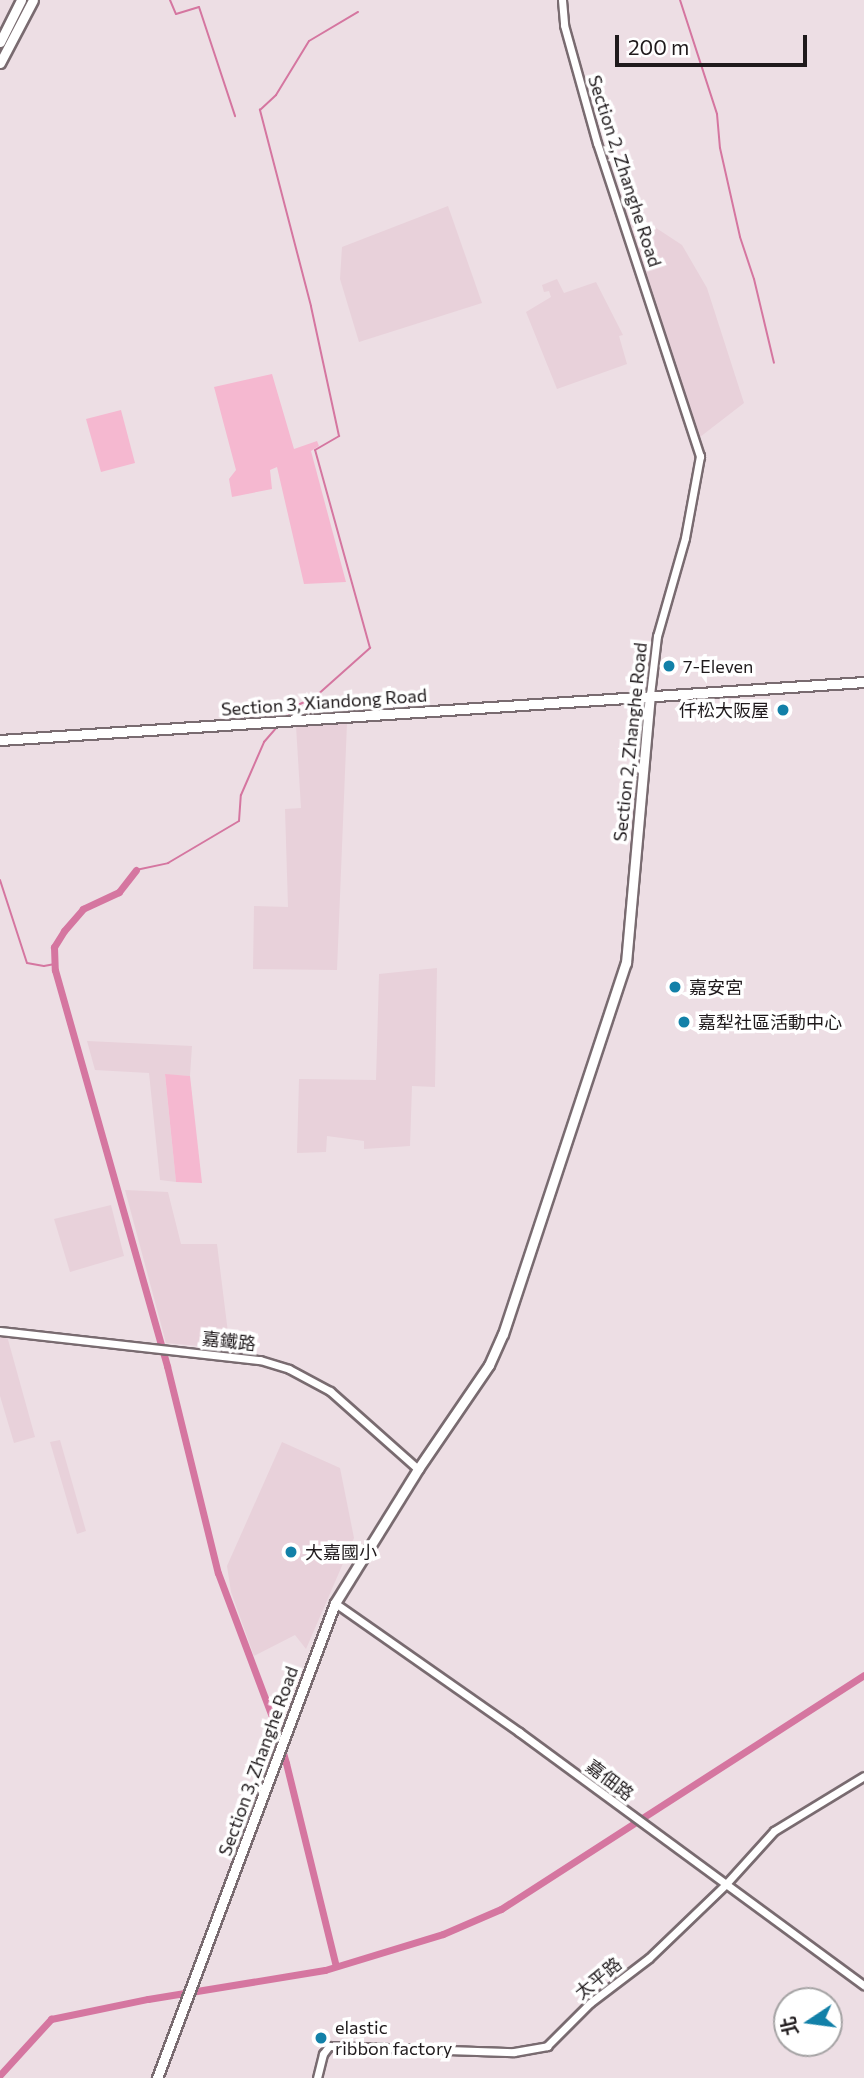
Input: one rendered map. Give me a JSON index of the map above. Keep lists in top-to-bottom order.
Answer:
{
  "streets": {
    "main road": ["Section 2, Zhanghe Road", "Section 3, Xiandong Road", "Section 3, Zhanghe Road"],
    "street": ["嘉鐵路", "嘉佃路", "太平路"]
  },
  "crossings": [
    ["Section 2, Zhanghe Road", "Section 3, Xiandong Road"],
    ["Section 2, Zhanghe Road", "嘉鐵路"],
    ["Section 2, Zhanghe Road", "Section 3, Zhanghe Road"],
    ["嘉鐵路", "Section 3, Zhanghe Road"],
    ["Section 3, Zhanghe Road", "嘉佃路"],
    ["嘉佃路", "太平路"]
  ],
  "places": [
    "7-Eleven",
    "仟松大阪屋",
    "嘉安宮",
    "嘉犁社區活動中心",
    "大嘉國小",
    "elastic ribbon factory"
  ],
  "scale_bar": "200 m",
  "north": "left"
}
